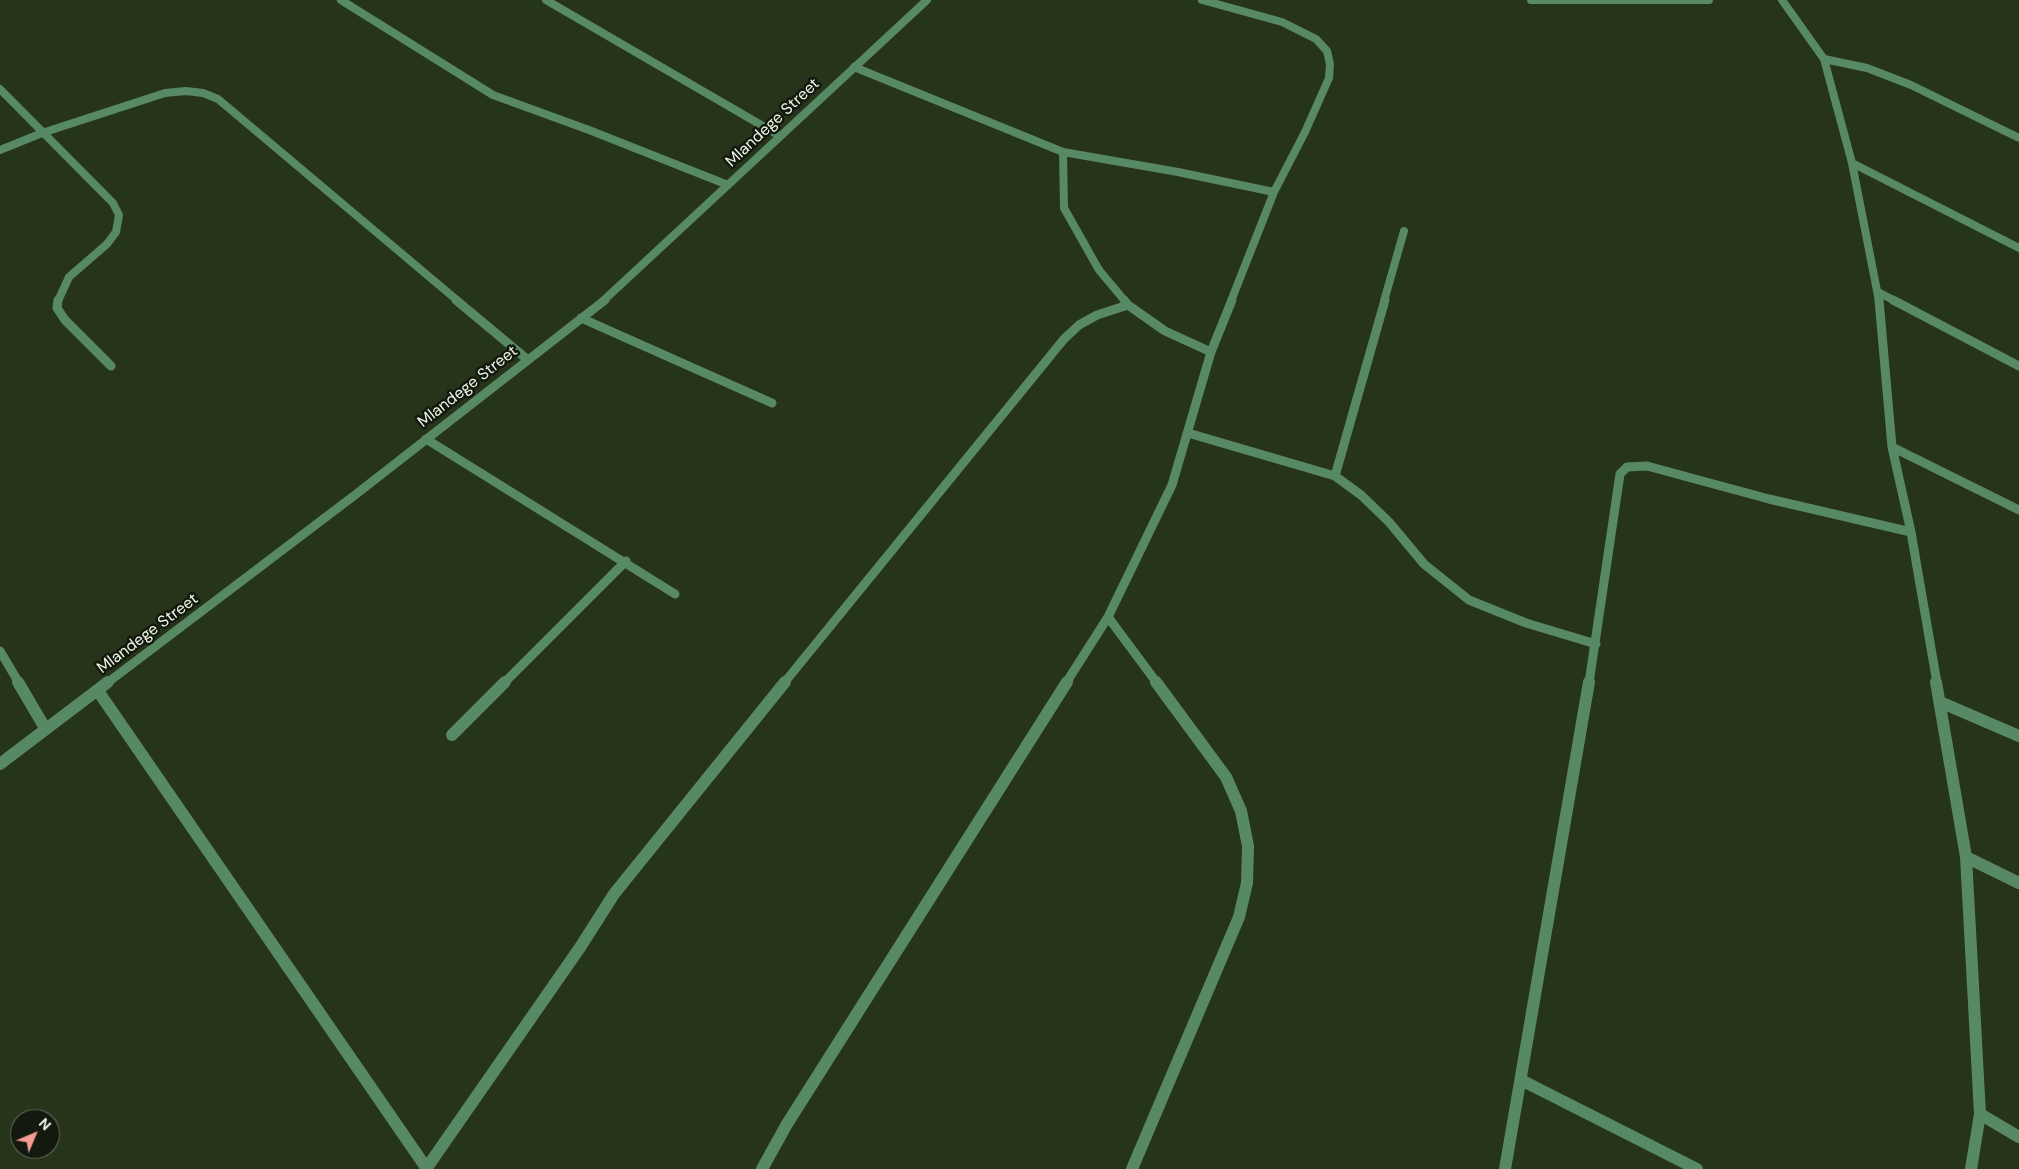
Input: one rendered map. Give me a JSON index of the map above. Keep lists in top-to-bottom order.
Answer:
{
  "streets": {
    "street": ["Mlandege Street"]
  },
  "north": "top right"
}
